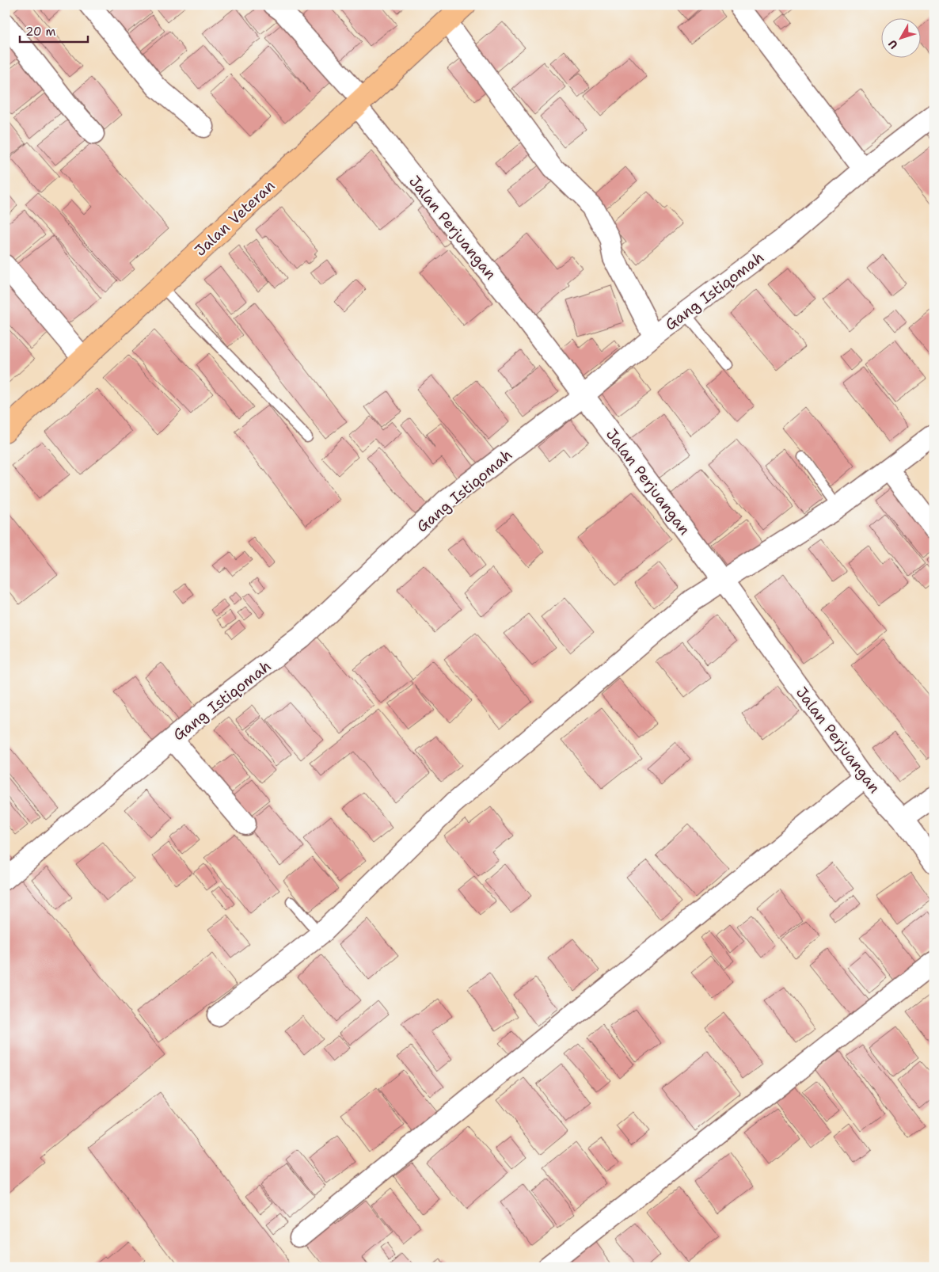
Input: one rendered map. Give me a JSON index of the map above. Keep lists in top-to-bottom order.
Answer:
{
  "streets": {
    "main road": ["Jalan Veteran"],
    "street": ["Jalan Perjuangan", "Gang Istiqomah"]
  },
  "crossings": [
    ["Jalan Veteran", "Jalan Perjuangan"],
    ["Jalan Perjuangan", "Gang Istiqomah"]
  ],
  "scale_bar": "20 m",
  "north": "bottom left"
}
